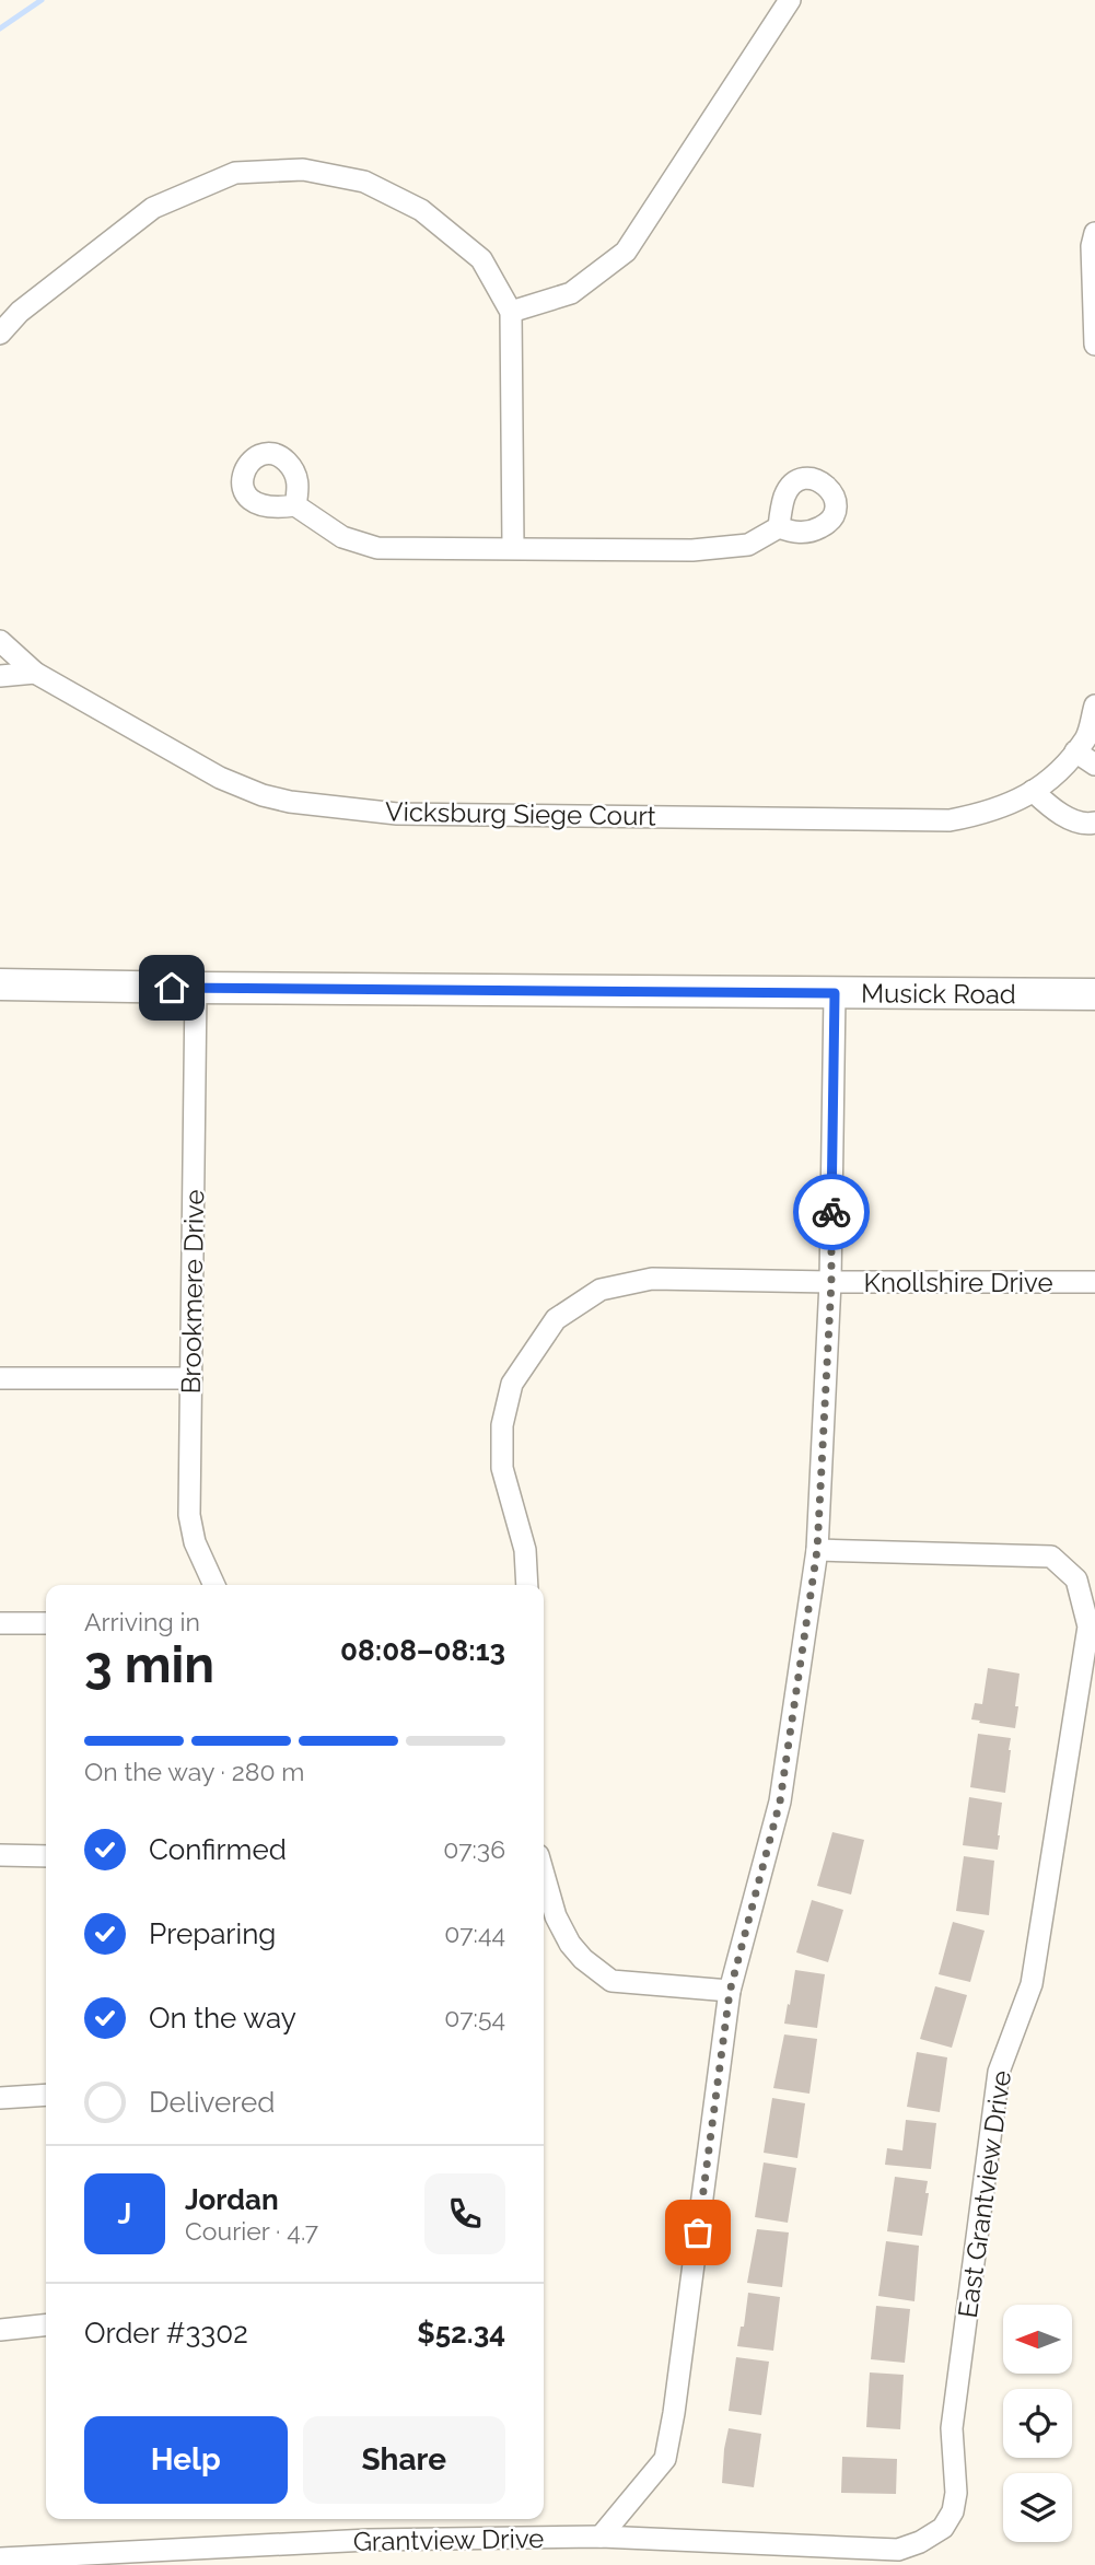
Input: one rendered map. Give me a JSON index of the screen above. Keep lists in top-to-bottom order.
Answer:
{
  "streets": {
    "street": [
      "Vicksburg Siege Court",
      "Musick Road",
      "Knollshire Drive",
      "Brookmere Drive",
      "East Grantview Drive",
      "Grantview Drive"
    ]
  },
  "crossings": [
    ["Musick Road", "Brookmere Drive"],
    ["East Grantview Drive", "Grantview Drive"]
  ],
  "north": "left",
  "page": {
    "heading": ["3 min", "Arriving in", "08:08–08:13"],
    "panel": [
      "Jordan",
      "Courier · 4.7",
      "Order #3302",
      "$52.34"
    ],
    "bar": "On the way · 280 m",
    "list": [
      ["Confirmed", "07:36"],
      ["Preparing", "07:44"],
      ["On the way", "07:54"],
      "Delivered"
    ],
    "round": "J",
    "buttons": ["Help", "Share"]
  }
}
